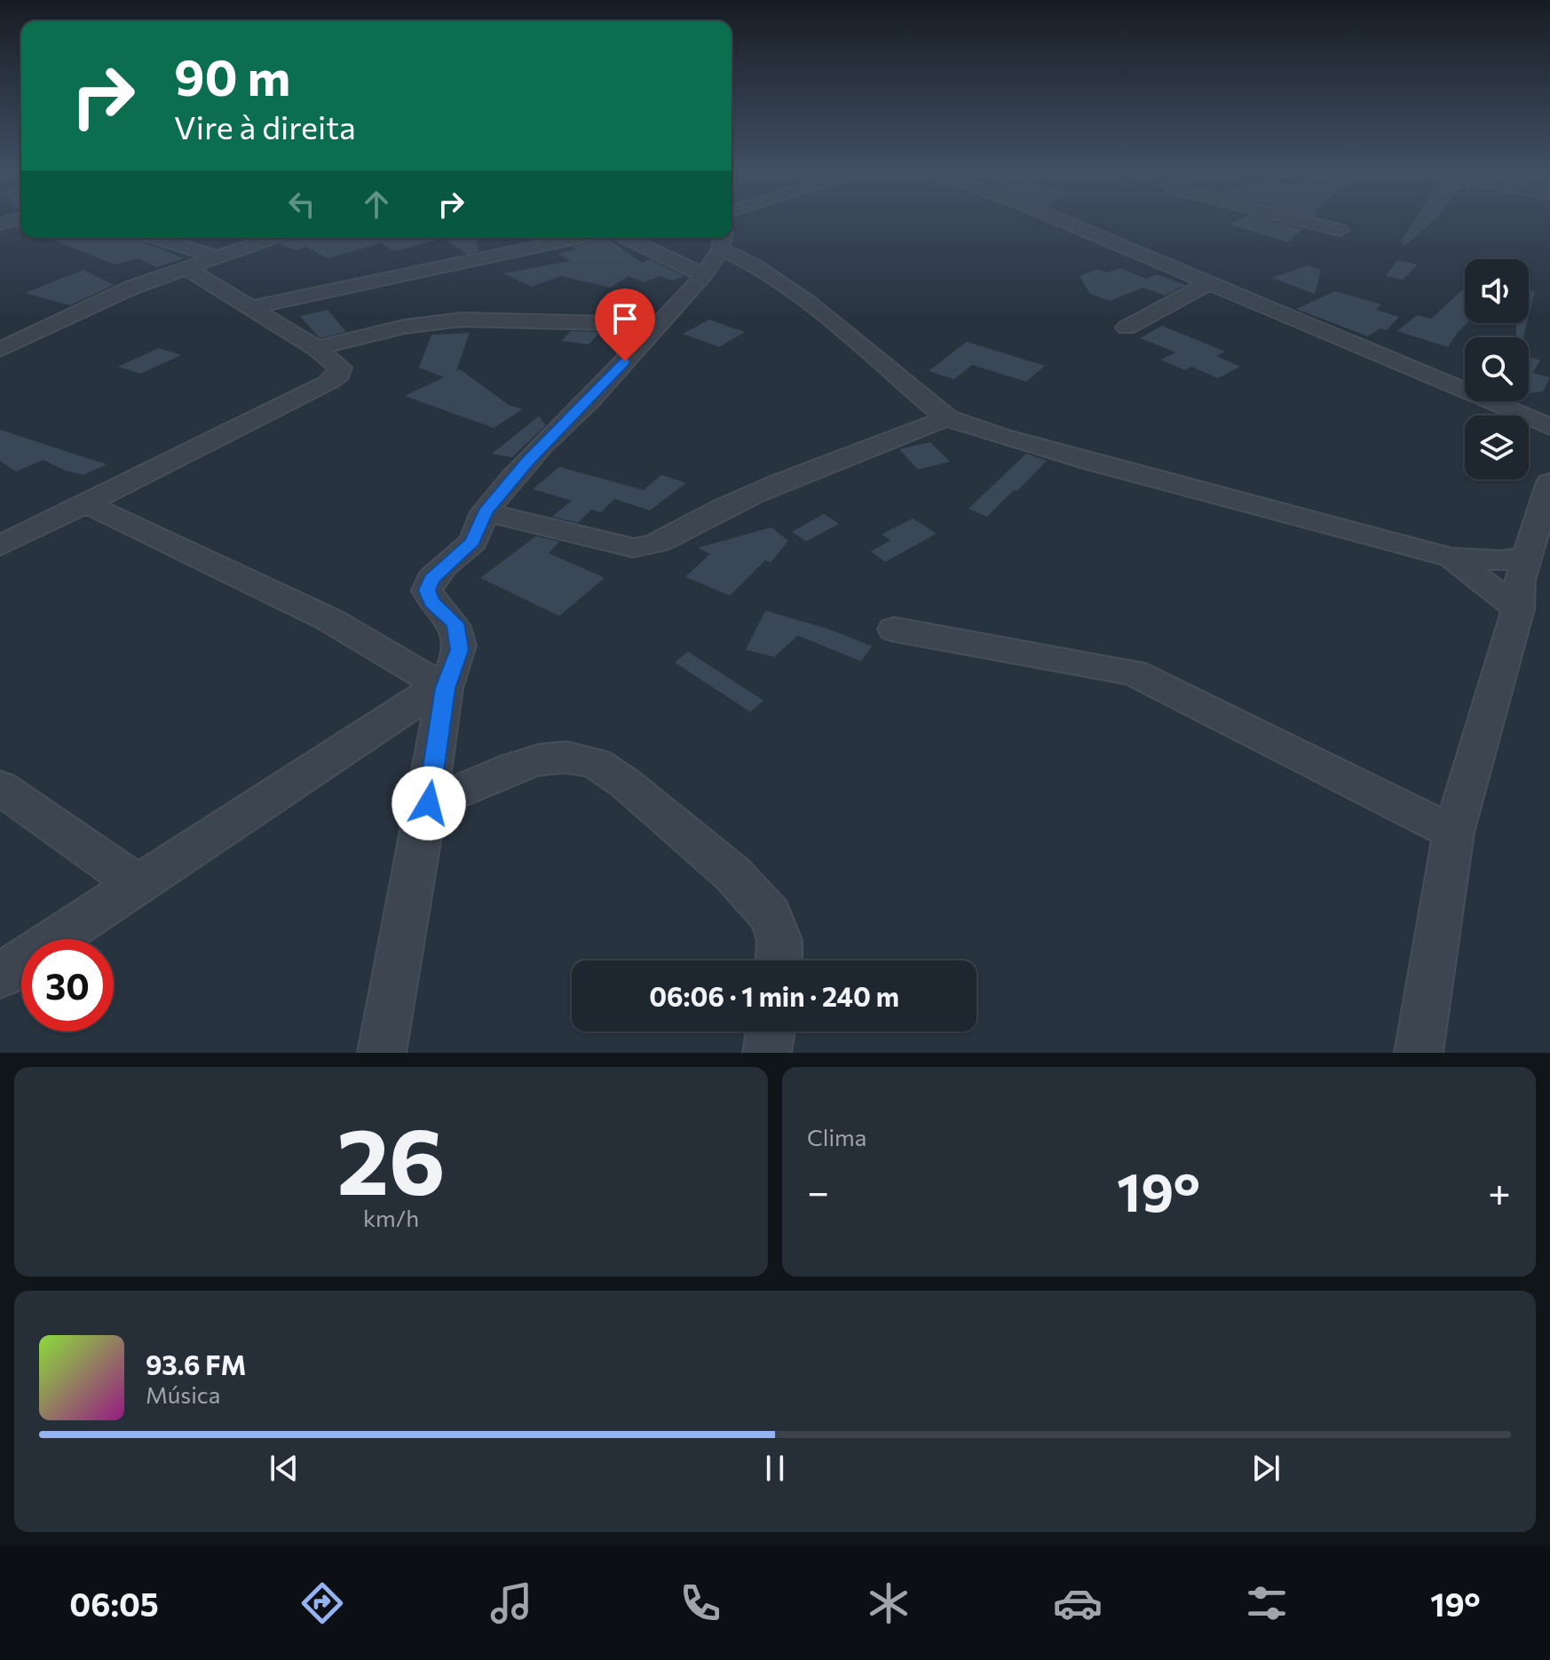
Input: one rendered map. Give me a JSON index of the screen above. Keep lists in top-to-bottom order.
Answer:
{
  "page": {
    "turn": ["90 m", "Vire à direita"],
    "limit": "30",
    "trip": "06:06 · 1 min · 240 m",
    "tile": [
      ["26", "km/h"],
      "Clima"
    ],
    "heat": ["−", "19°", "+"],
    "song": ["93.6 FM", "Música"],
    "tabs": ["06:05", "19°"]
  }
}
